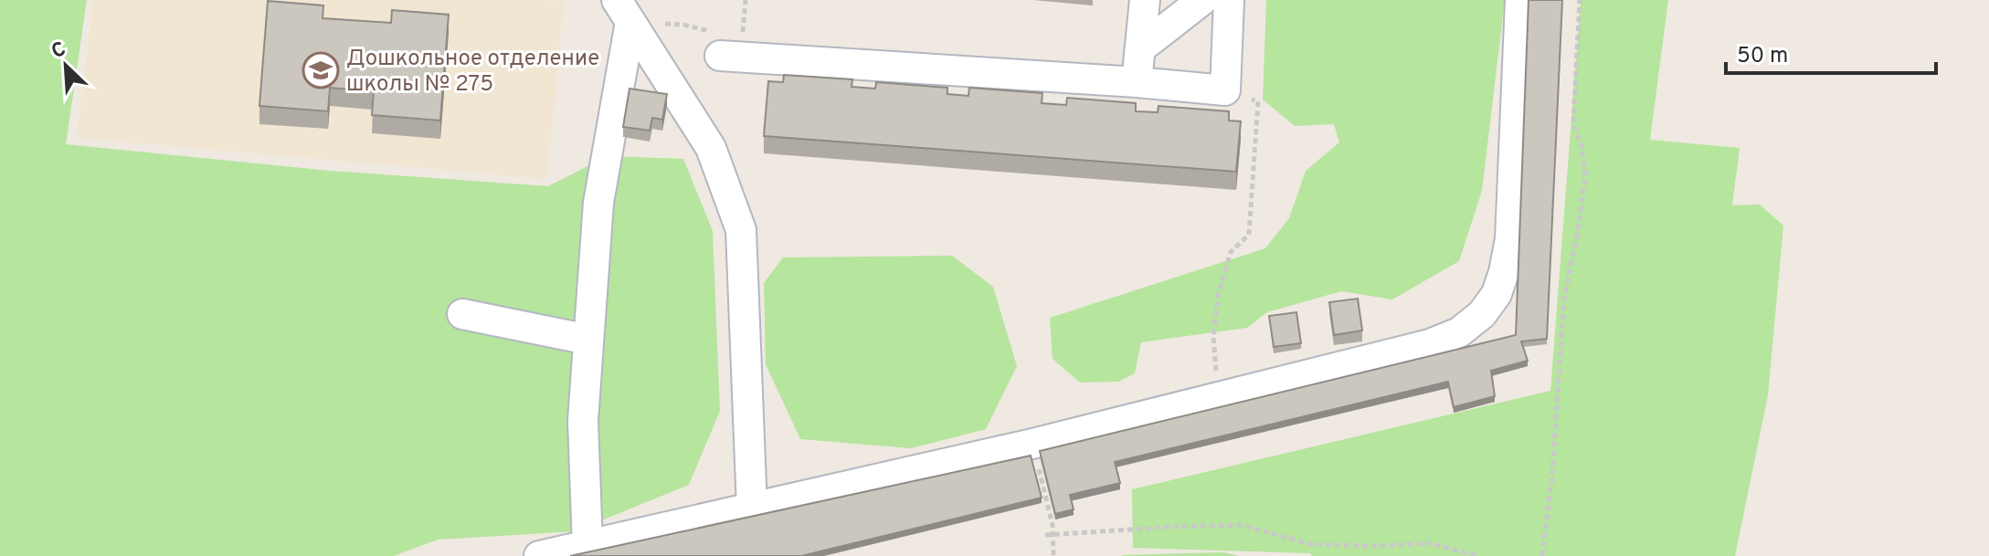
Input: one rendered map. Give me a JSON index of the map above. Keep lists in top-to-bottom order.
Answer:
{
  "places": {
    "school or university": ["Дошкольное отделение школы № 275"]
  },
  "scale_bar": "50 m",
  "north": "top left"
}
